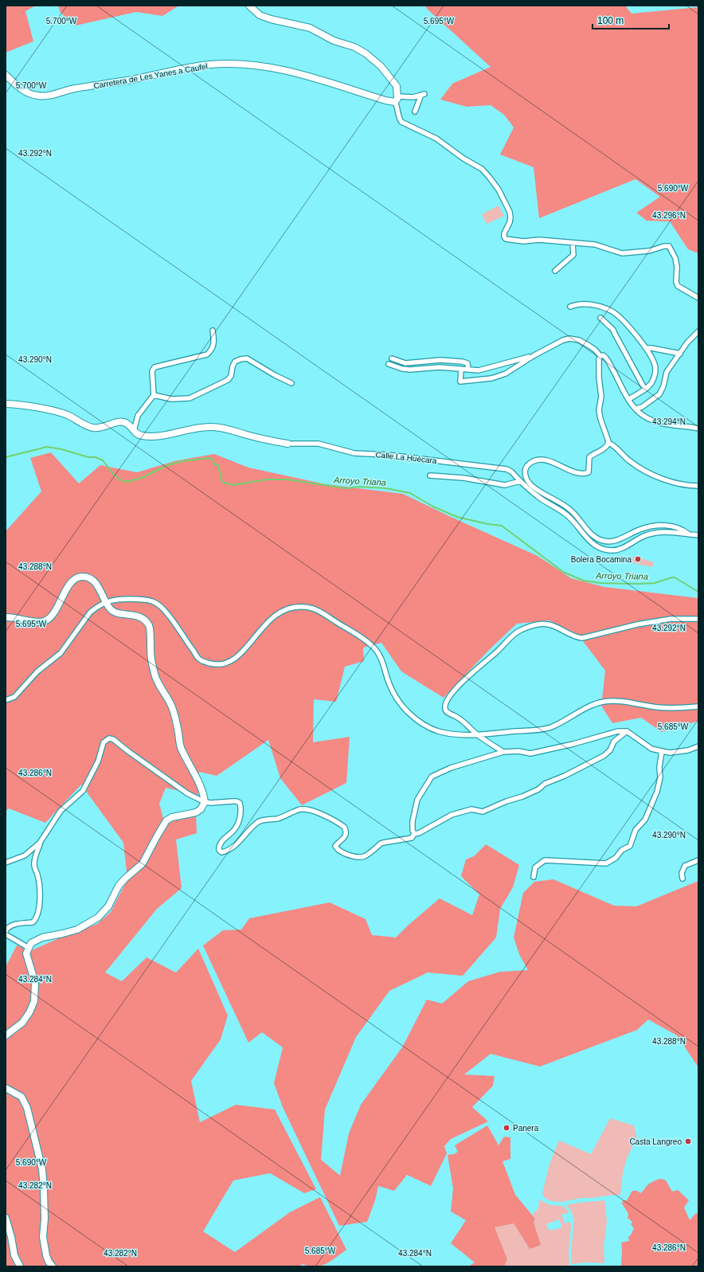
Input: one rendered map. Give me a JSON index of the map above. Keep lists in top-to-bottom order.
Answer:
{
  "streets": {
    "street": ["Carretera de Les Yanes a Caufel", "Calle La Ḥuécara"]
  },
  "water": ["Arroyo Triana"],
  "places": ["Bolera Bocamina", "Panera", "Casta Langreo"],
  "scale_bar": "100 m",
  "coordinates": [
    "5.700°W",
    "5.695°W",
    "43.292°N",
    "5.690°W",
    "43.296°N",
    "43.290°N",
    "43.294°N",
    "43.288°N",
    "5.685°W",
    "43.286°N",
    "43.284°N",
    "43.282°N"
  ]
}
